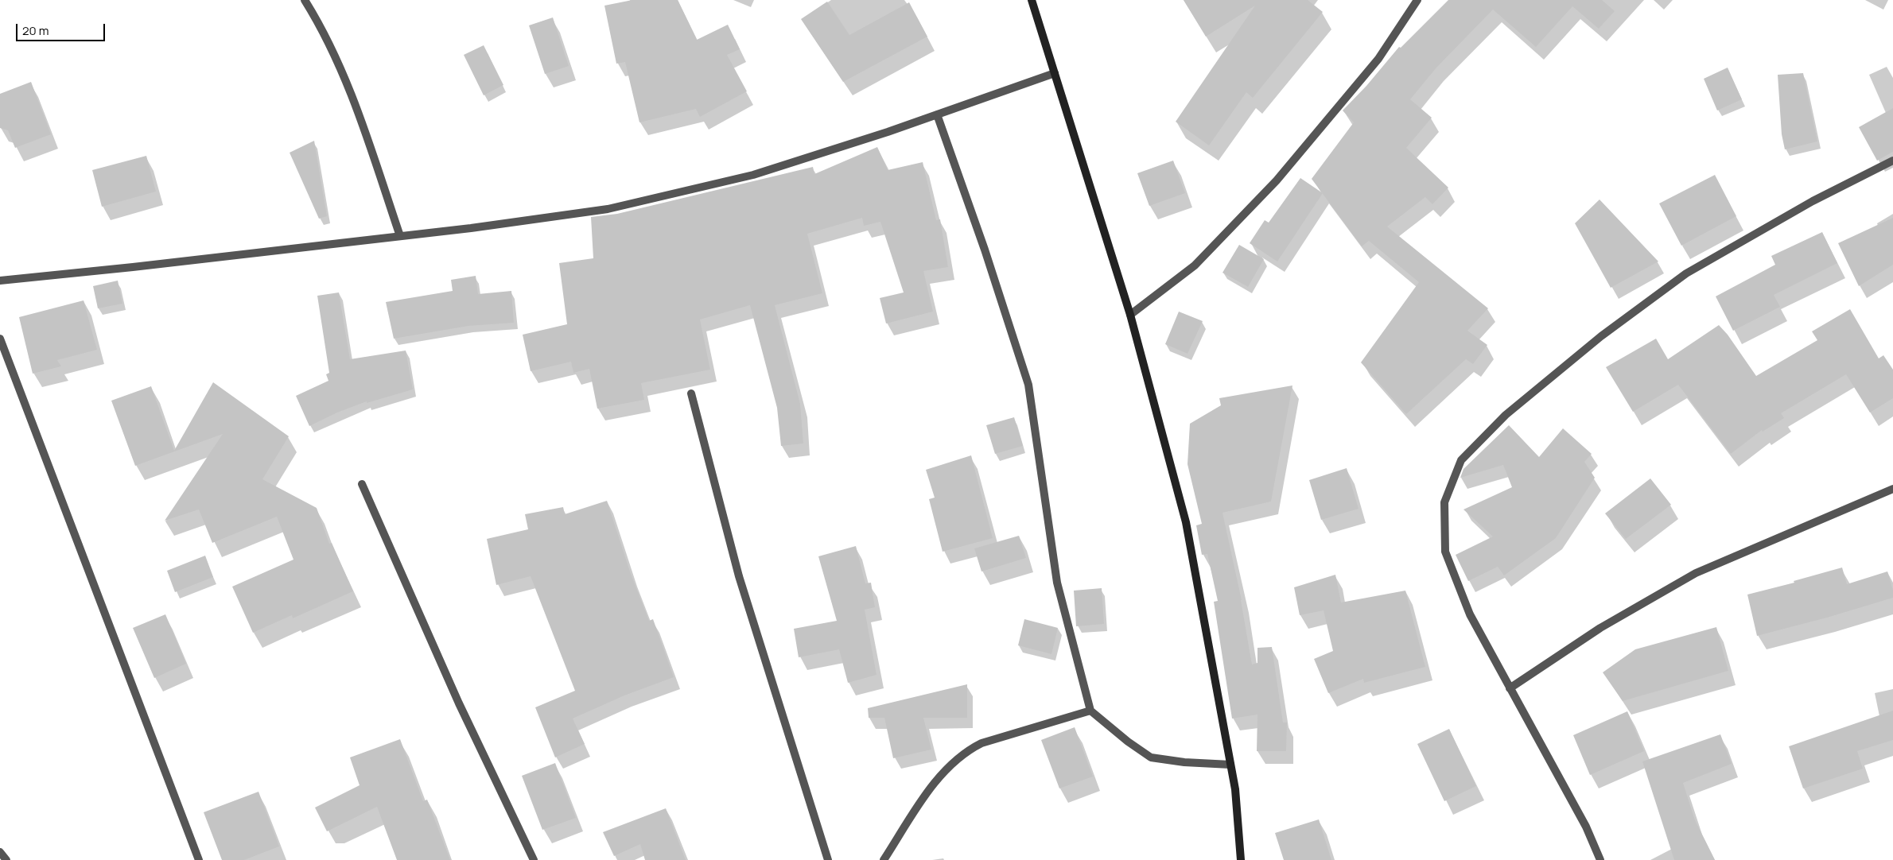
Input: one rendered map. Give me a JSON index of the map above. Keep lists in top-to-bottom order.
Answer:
{
  "scale_bar": "20 m"
}
